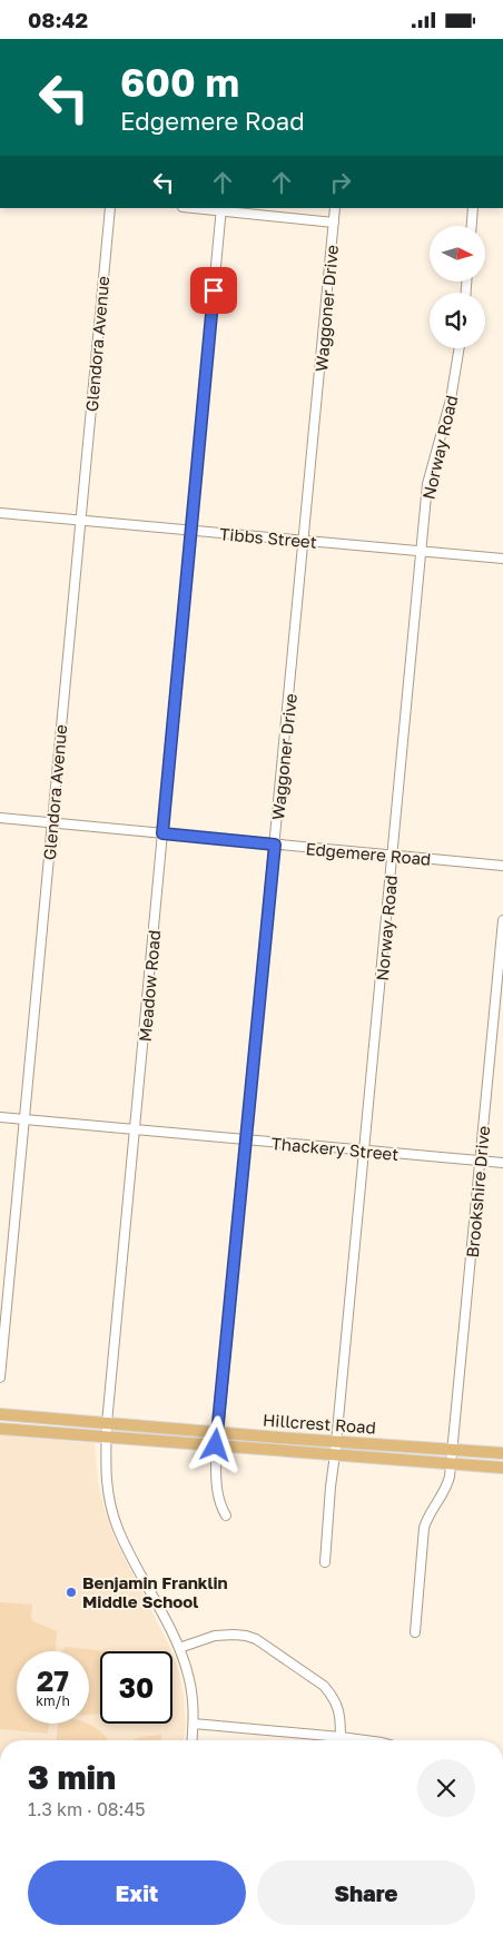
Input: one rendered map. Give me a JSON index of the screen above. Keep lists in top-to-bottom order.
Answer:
{
  "streets": {
    "main road": ["Hillcrest Road"],
    "street": [
      "Waggoner Drive",
      "Glendora Avenue",
      "Norway Road",
      "Tibbs Street",
      "Edgemere Road",
      "Meadow Road",
      "Thackery Street",
      "Brookshire Drive"
    ]
  },
  "crossings": [
    ["Waggoner Drive", "Tibbs Street"],
    ["Waggoner Drive", "Edgemere Road"],
    ["Waggoner Drive", "Thackery Street"],
    ["Waggoner Drive", "Hillcrest Road"],
    ["Glendora Avenue", "Tibbs Street"],
    ["Glendora Avenue", "Edgemere Road"],
    ["Glendora Avenue", "Thackery Street"],
    ["Norway Road", "Tibbs Street"],
    ["Norway Road", "Edgemere Road"],
    ["Norway Road", "Thackery Street"],
    ["Norway Road", "Hillcrest Road"],
    ["Tibbs Street", "Meadow Road"],
    ["Edgemere Road", "Meadow Road"],
    ["Meadow Road", "Thackery Street"],
    ["Meadow Road", "Hillcrest Road"],
    ["Thackery Street", "Brookshire Drive"],
    ["Brookshire Drive", "Hillcrest Road"]
  ],
  "places": ["Benjamin Franklin Middle School"],
  "north": "right",
  "page": {
    "status": "08:42",
    "turn": ["600 m", "Edgemere Road"],
    "speed": "27 km/h",
    "limit": "30",
    "heading": ["3 min", "1.3 km · 08:45"],
    "buttons": ["Exit", "Share"]
  }
}
